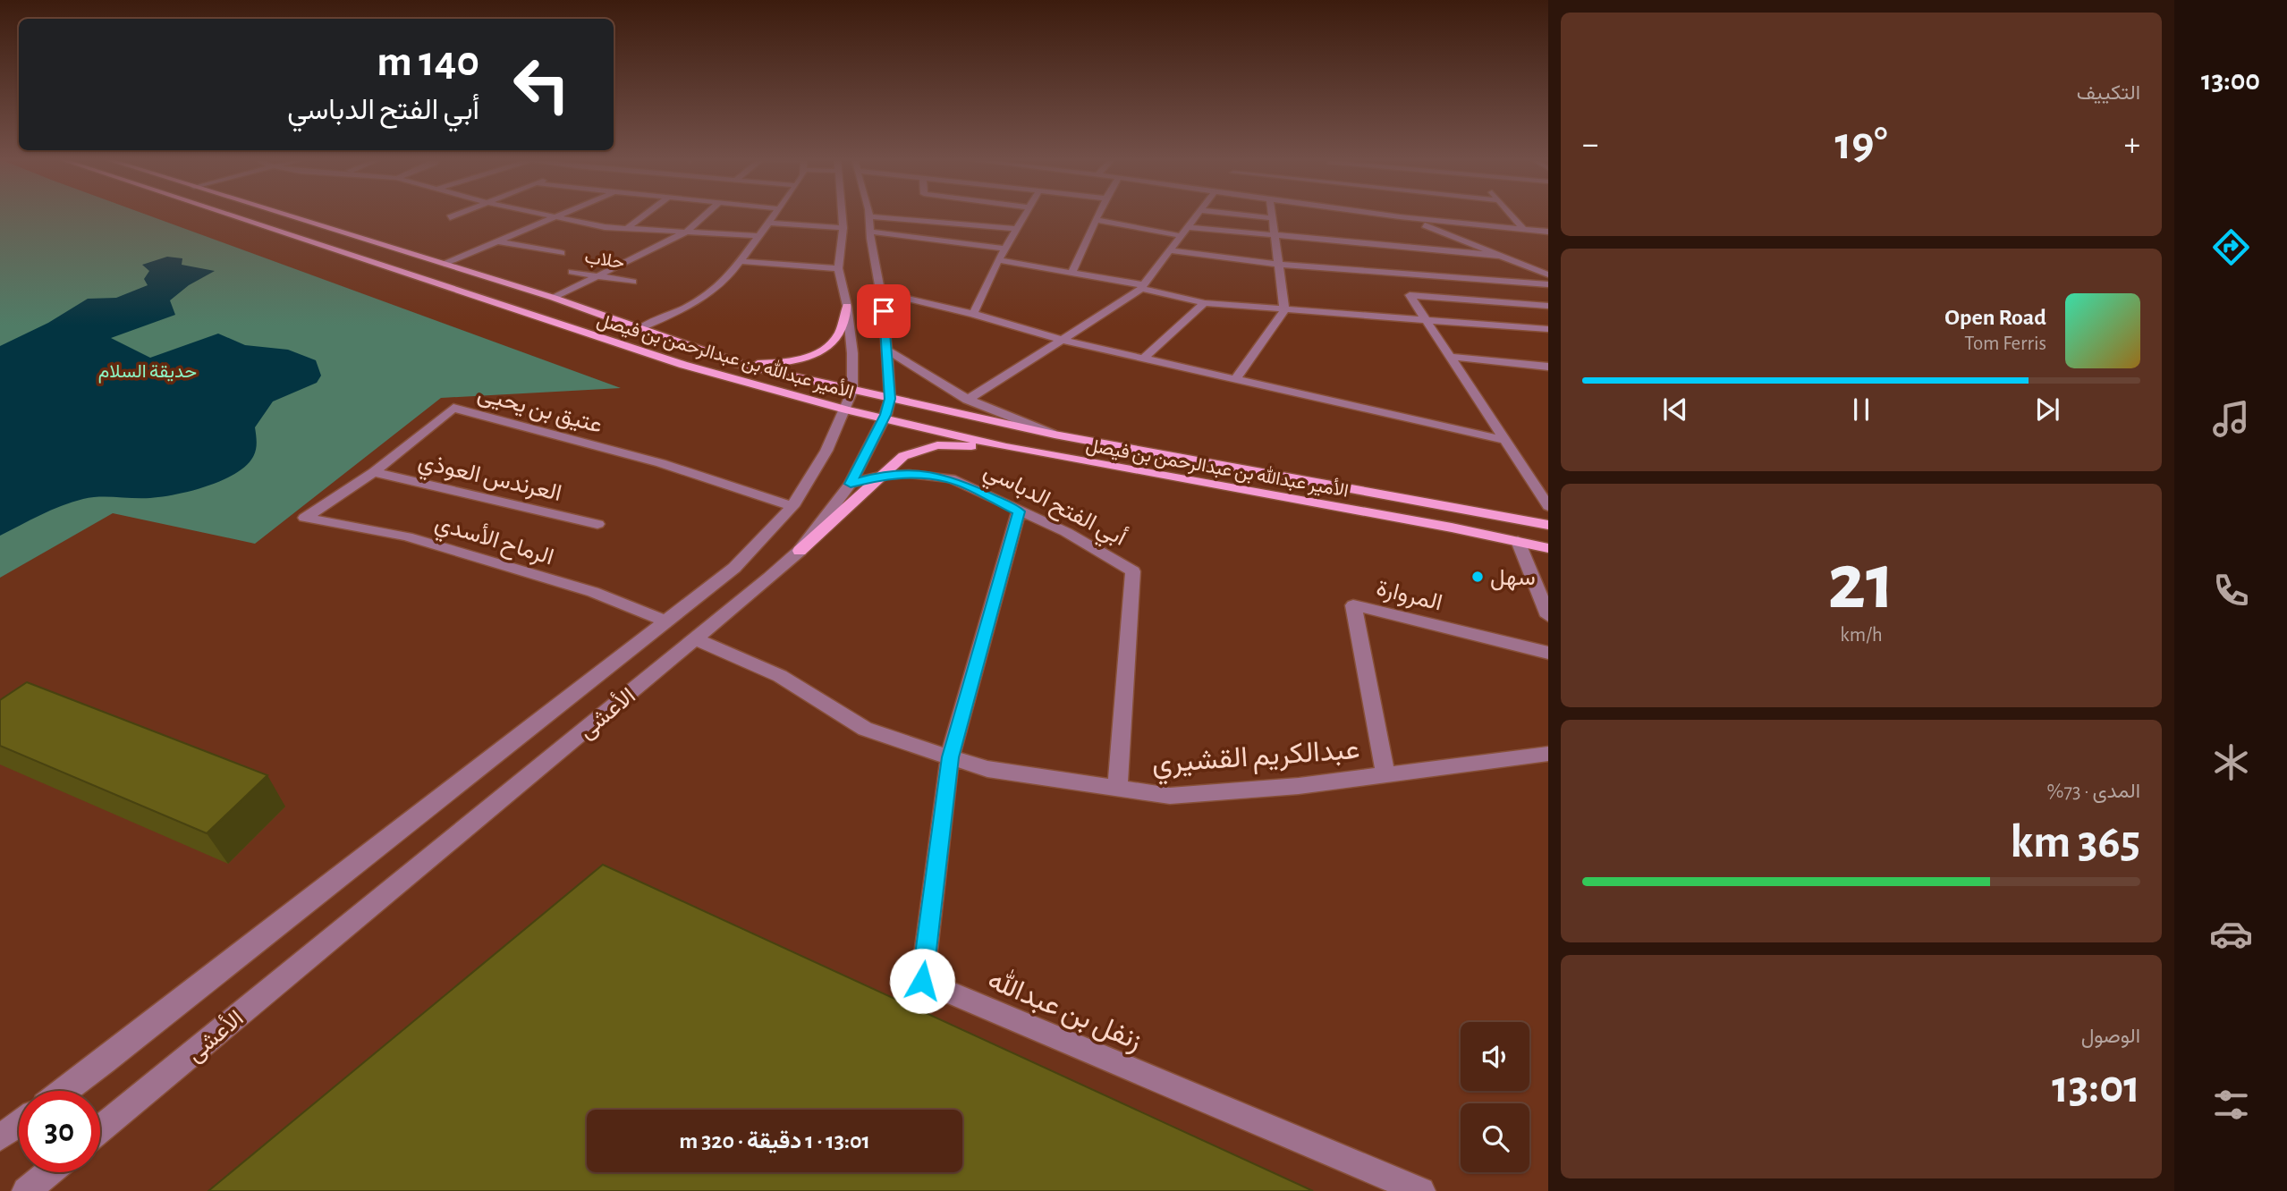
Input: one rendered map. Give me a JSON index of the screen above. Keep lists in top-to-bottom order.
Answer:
{
  "streets": {
    "main road": ["الأمير عبدالله بن عبدالرحمن بن فيصل"],
    "street": [
      "حلاب",
      "عتيق بن يحيى",
      "العرندس العوذي",
      "أبي الفتح الدباسي",
      "الرماح الأسدي",
      "المروارة",
      "الأعشى",
      "عبدالكريم القشيري",
      "زنفل بن عبدالله"
    ]
  },
  "crossings": [
    ["الأمير عبدالله بن عبدالرحمن بن فيصل", "الأعشى"],
    ["عتيق بن يحيى", "العرندس العوذي"],
    ["عتيق بن يحيى", "الرماح الأسدي"],
    ["عتيق بن يحيى", "الأعشى"],
    ["أبي الفتح الدباسي", "الأعشى"],
    ["أبي الفتح الدباسي", "عبدالكريم القشيري"],
    ["أبي الفتح الدباسي", "زنفل بن عبدالله"],
    ["الرماح الأسدي", "الأعشى"],
    ["المروارة", "عبدالكريم القشيري"],
    ["الأعشى", "عبدالكريم القشيري"],
    ["عبدالكريم القشيري", "زنفل بن عبدالله"]
  ],
  "parks": ["حديقة السلام"],
  "places": ["سهل"],
  "page": {
    "tabs": "13:00",
    "tile": [
      "التكييف",
      ["21", "km/h"],
      ["المدى · 73%", "365 km"],
      ["الوصول", "13:01"]
    ],
    "turn": ["140 m", "أبي الفتح الدباسي"],
    "heat": ["−", "19°", "+"],
    "song": ["Open Road", "Tom Ferris"],
    "limit": "30",
    "trip": "13:01 · 1 دقيقة · 320 m"
  }
}
